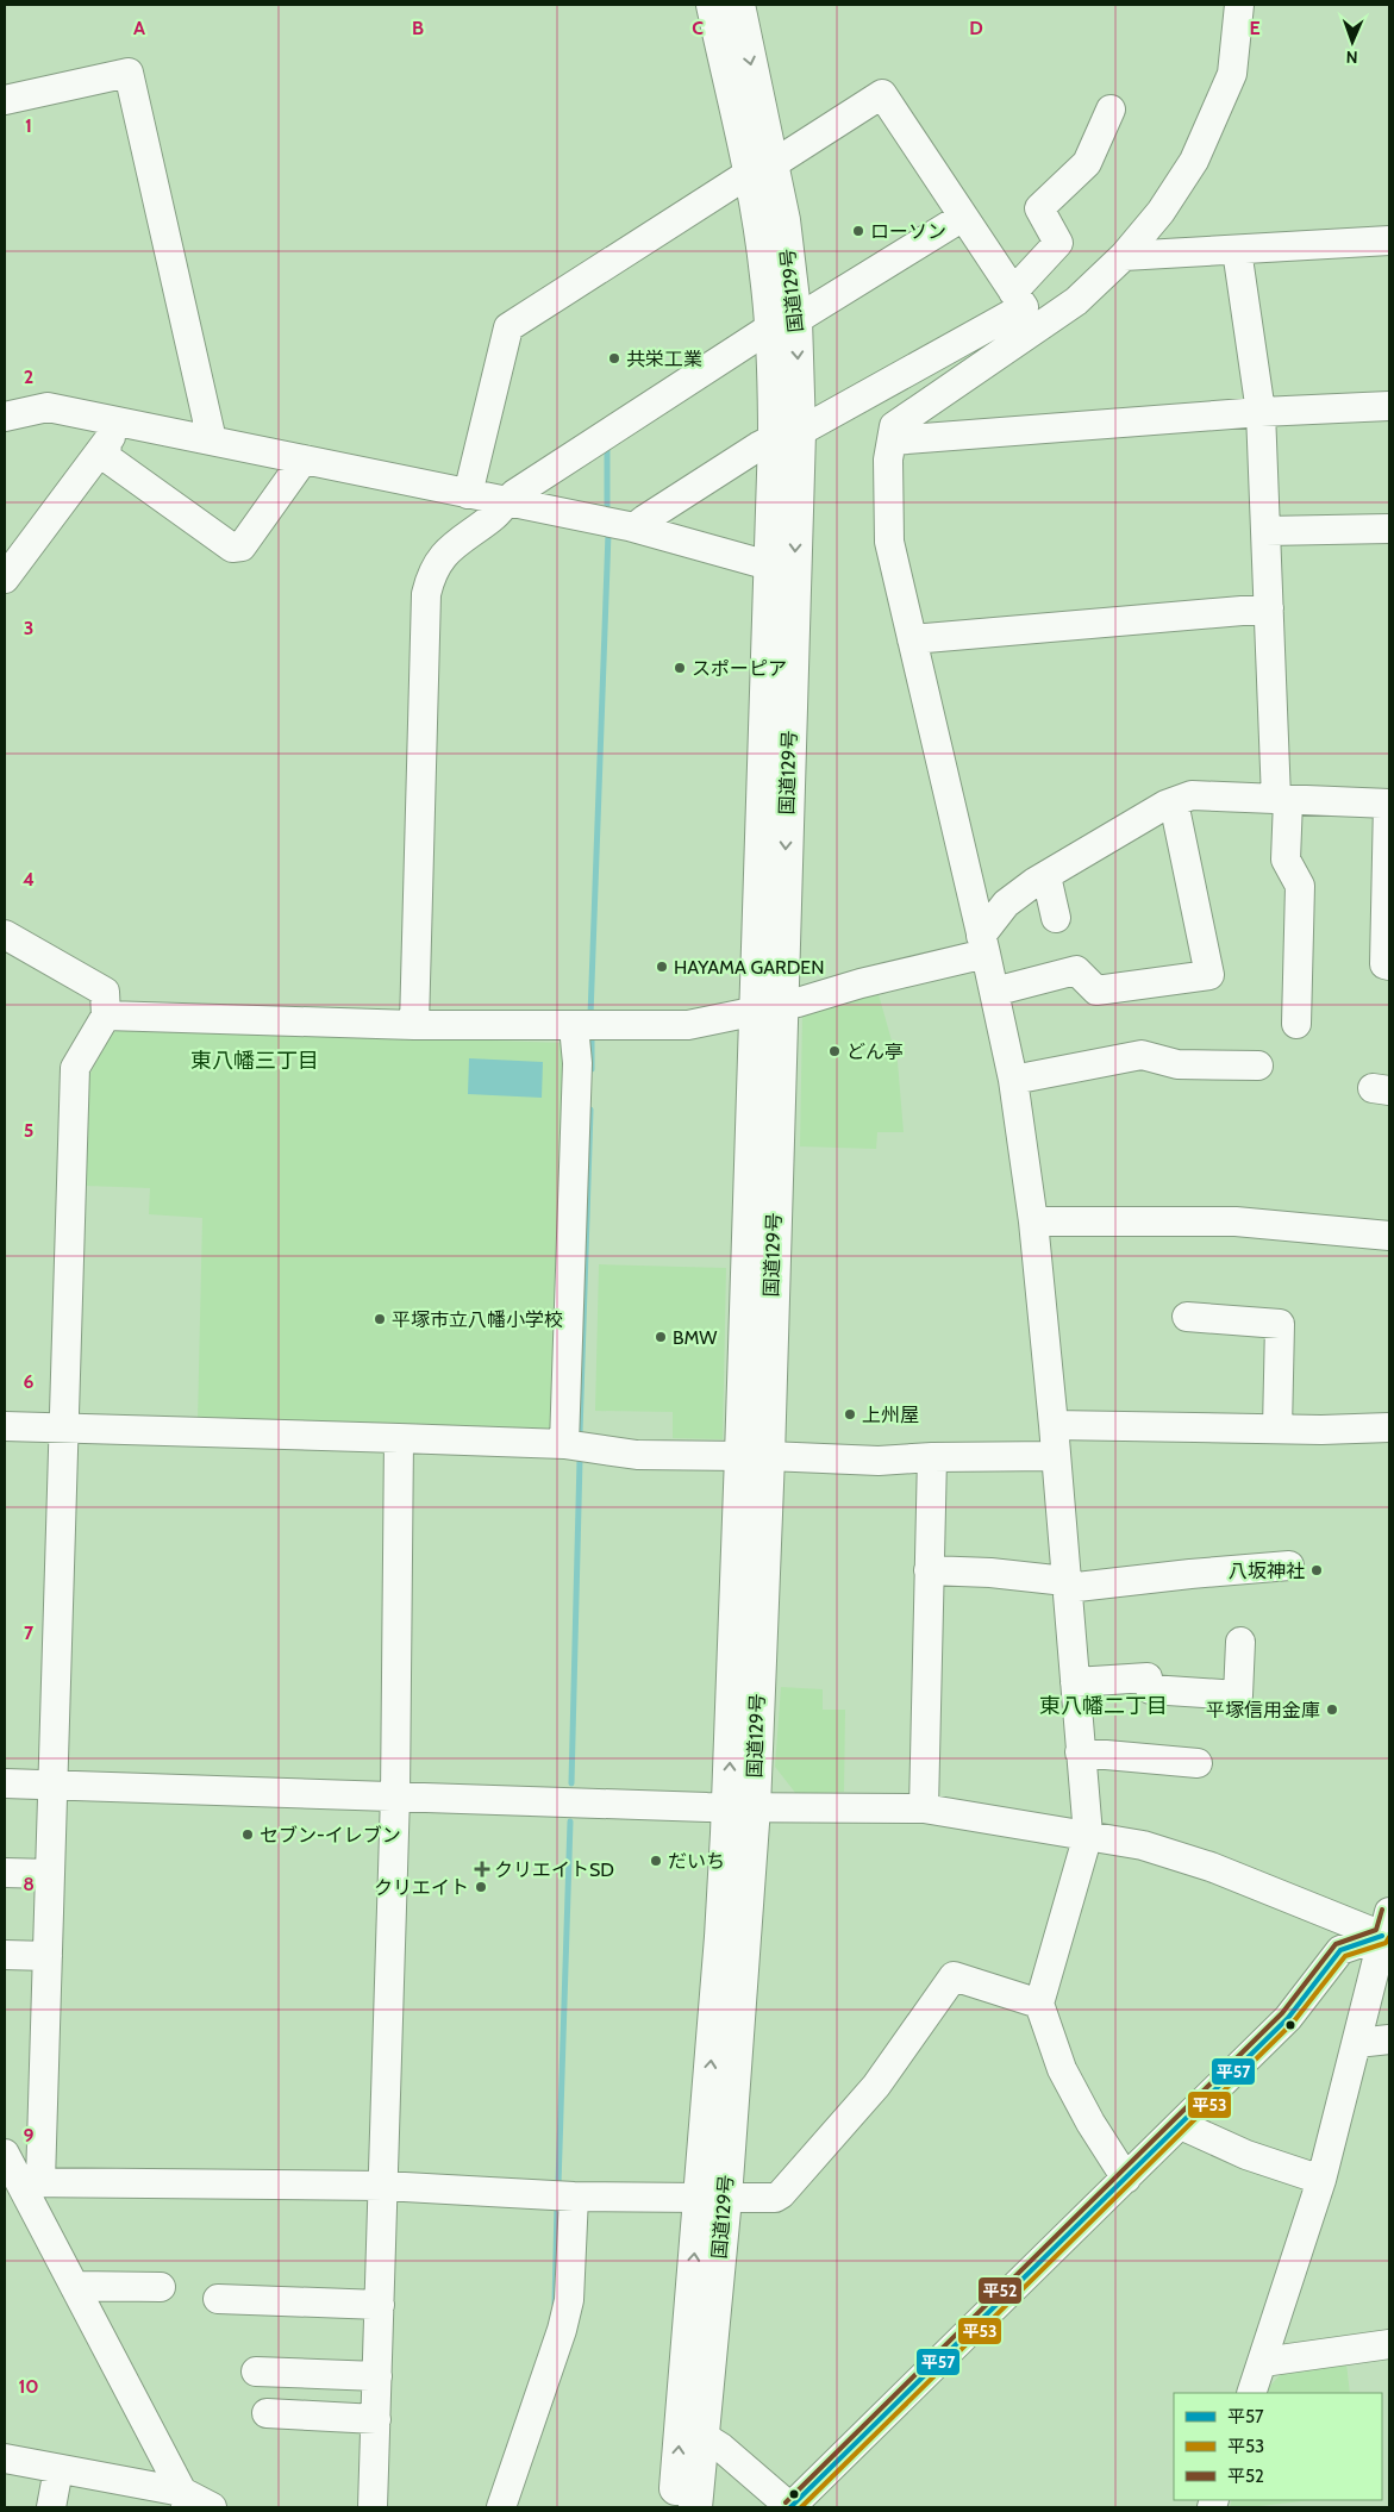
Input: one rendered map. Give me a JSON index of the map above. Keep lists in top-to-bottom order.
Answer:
{
  "streets": {
    "highway": ["国道129号"]
  },
  "districts": ["東八幡三丁目", "東八幡二丁目"],
  "places": {
    "other": [
      "ローソン",
      "共栄工業",
      "スポーピア",
      "HAYAMA GARDEN",
      "どん亭",
      "平塚市立八幡小学校",
      "BMW",
      "上州屋",
      "八坂神社",
      "平塚信用金庫",
      "セブン-イレブン",
      "だいち",
      "クリエイト"
    ],
    "health": ["クリエイトSD"]
  },
  "lines": ["transit line 平52", "transit line 平57", "transit line 平53"],
  "legend": ["平57", "平53", "平52"],
  "north": "bottom",
  "grid": {
    "columns": [
      "A",
      "B",
      "C",
      "D",
      "E"
    ],
    "rows": [
      "1",
      "2",
      "3",
      "4",
      "5",
      "6",
      "7",
      "8",
      "9",
      "10"
    ]
  }
}
